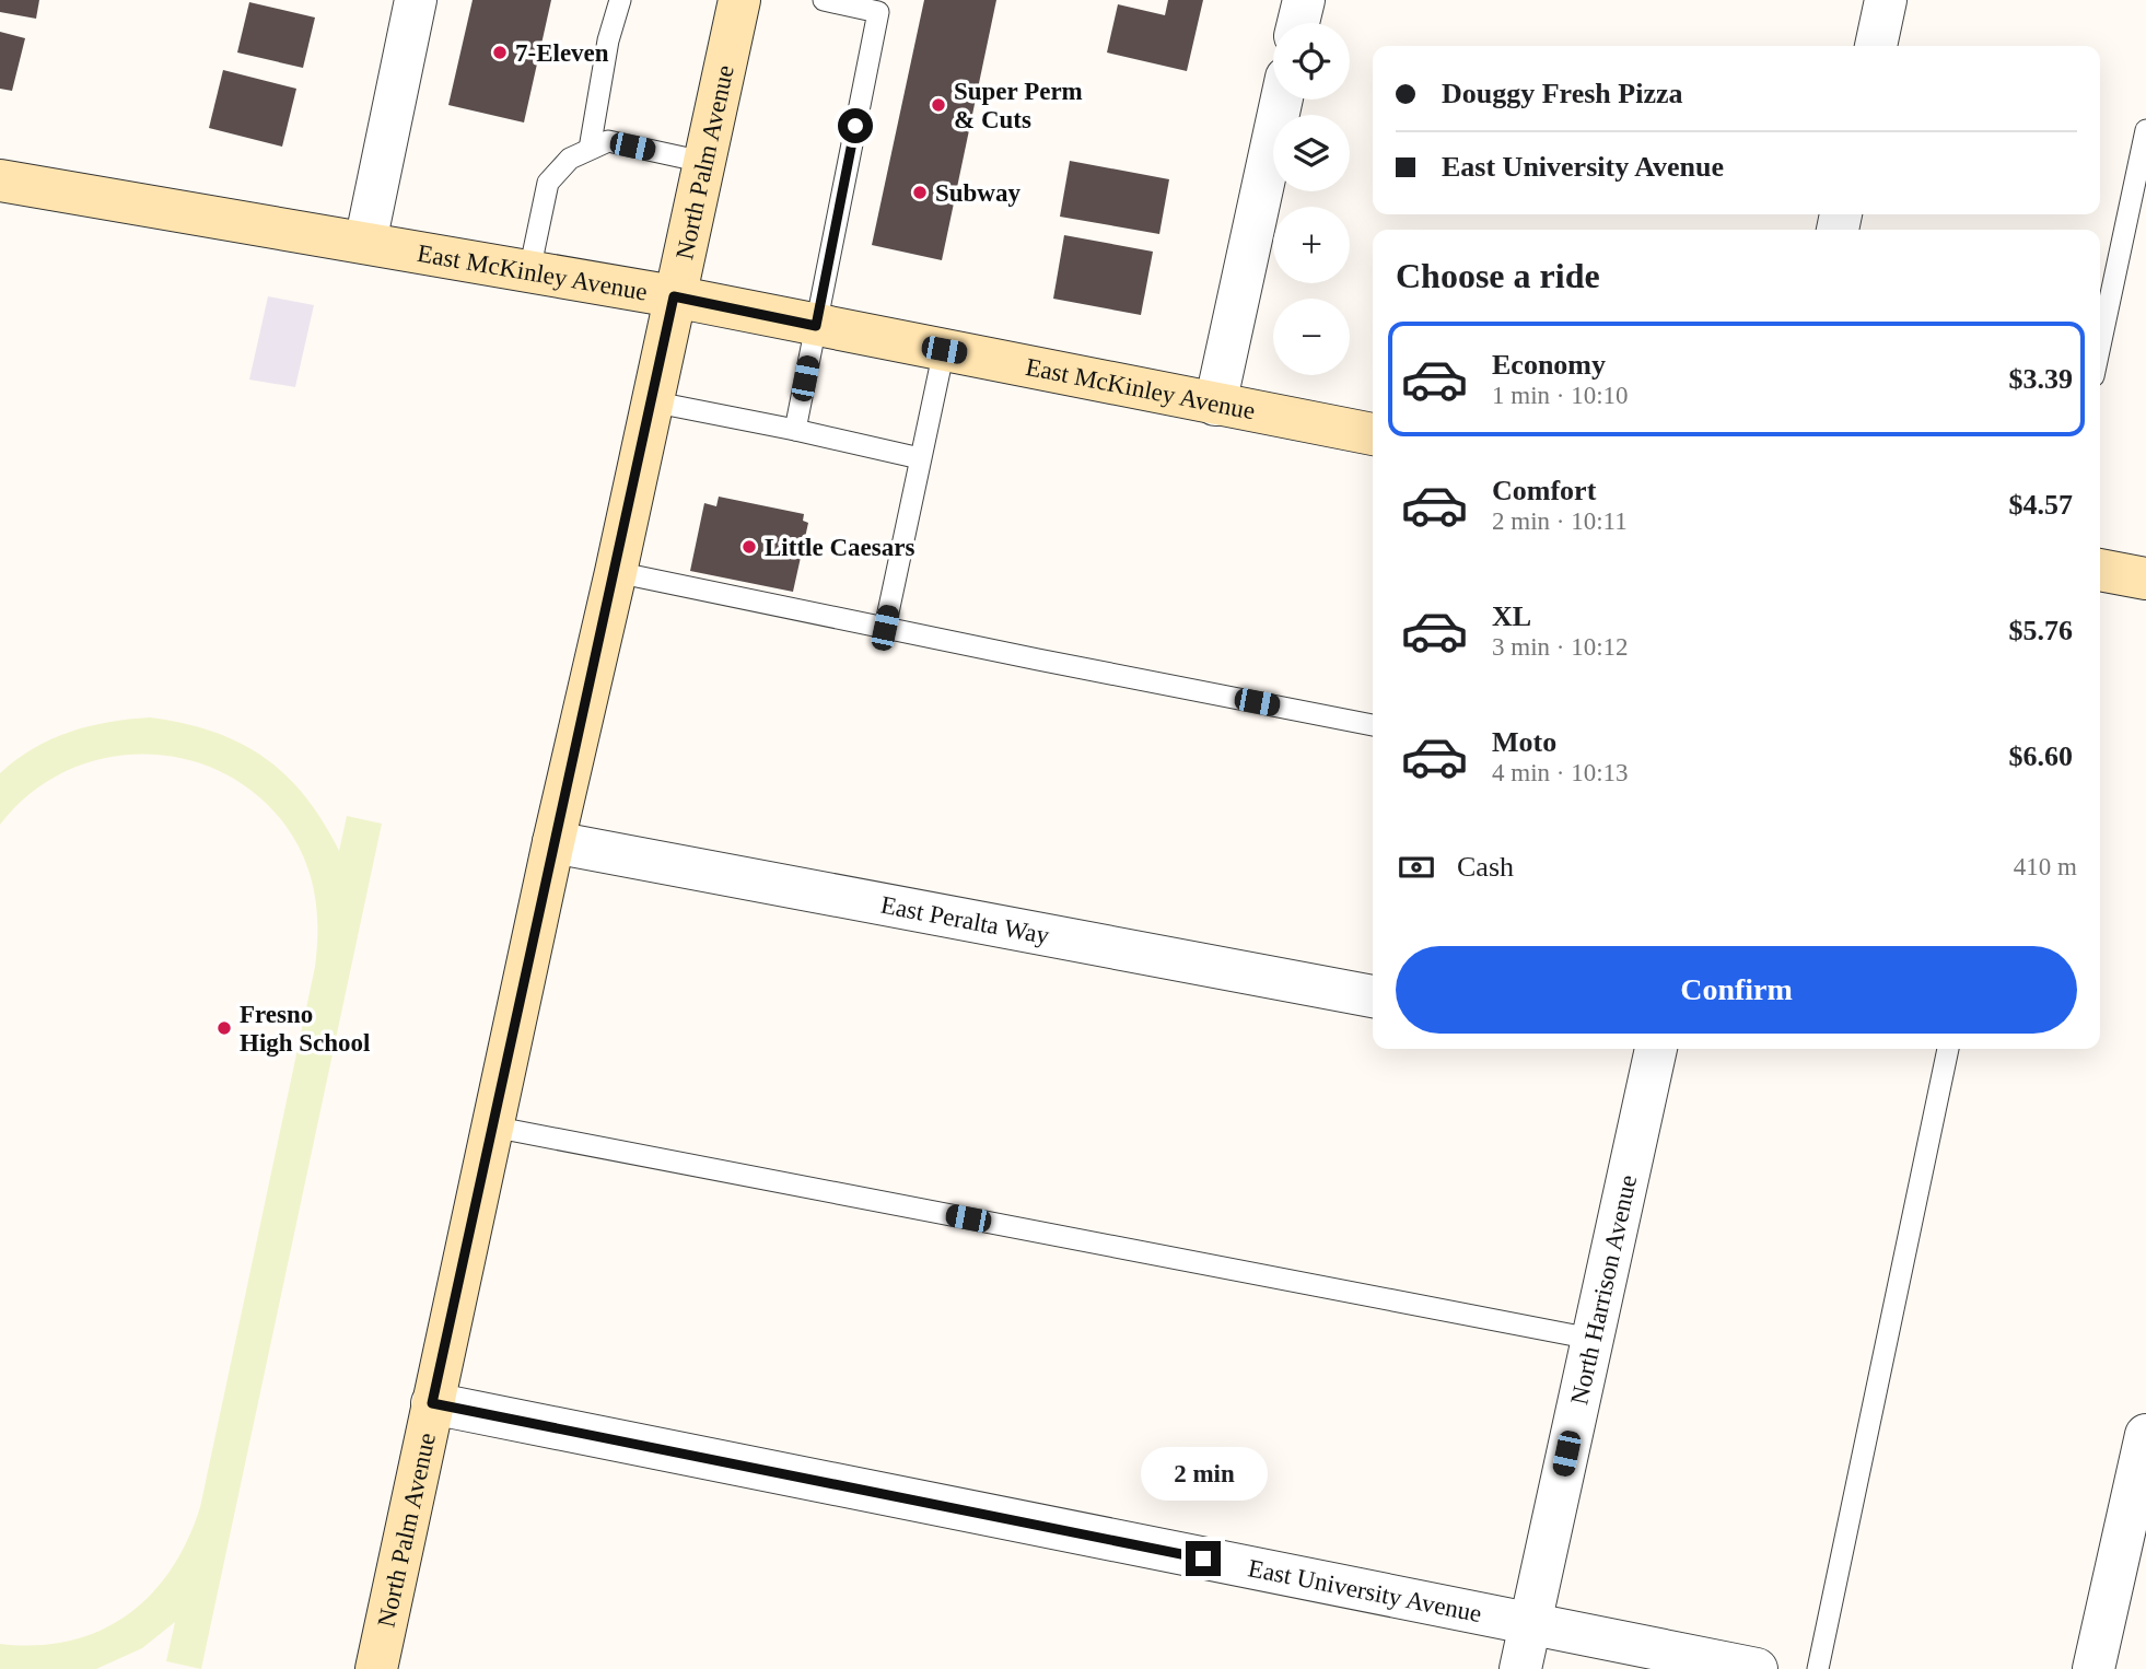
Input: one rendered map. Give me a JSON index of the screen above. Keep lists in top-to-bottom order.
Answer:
{
  "streets": {
    "main road": ["North Palm Avenue", "East McKinley Avenue"],
    "street": ["East Peralta Way", "North Harrison Avenue", "East University Avenue"]
  },
  "crossings": [
    ["North Palm Avenue", "East McKinley Avenue"],
    ["North Palm Avenue", "East Peralta Way"],
    ["North Palm Avenue", "East University Avenue"],
    ["North Harrison Avenue", "East University Avenue"]
  ],
  "places": [
    "7-Eleven",
    "Super Perm & Cuts",
    "Subway",
    "Little Caesars",
    "Fresno High School"
  ],
  "page": {
    "map_buttons": ["+", "−"],
    "banner": ["Douggy Fresh Pizza", "East University Avenue"],
    "heading": "Choose a ride",
    "list": [
      {
        "name": "Economy",
        "note": "1 min · 10:10",
        "value": "$3.39"
      },
      {
        "name": "Comfort",
        "note": "2 min · 10:11",
        "value": "$4.57"
      },
      {
        "name": "XL",
        "note": "3 min · 10:12",
        "value": "$5.76"
      },
      {
        "name": "Moto",
        "note": "4 min · 10:13",
        "value": "$6.60"
      }
    ],
    "pay": ["Cash", "410 m"],
    "buttons": "Confirm",
    "bubble": "2 min"
  }
}
